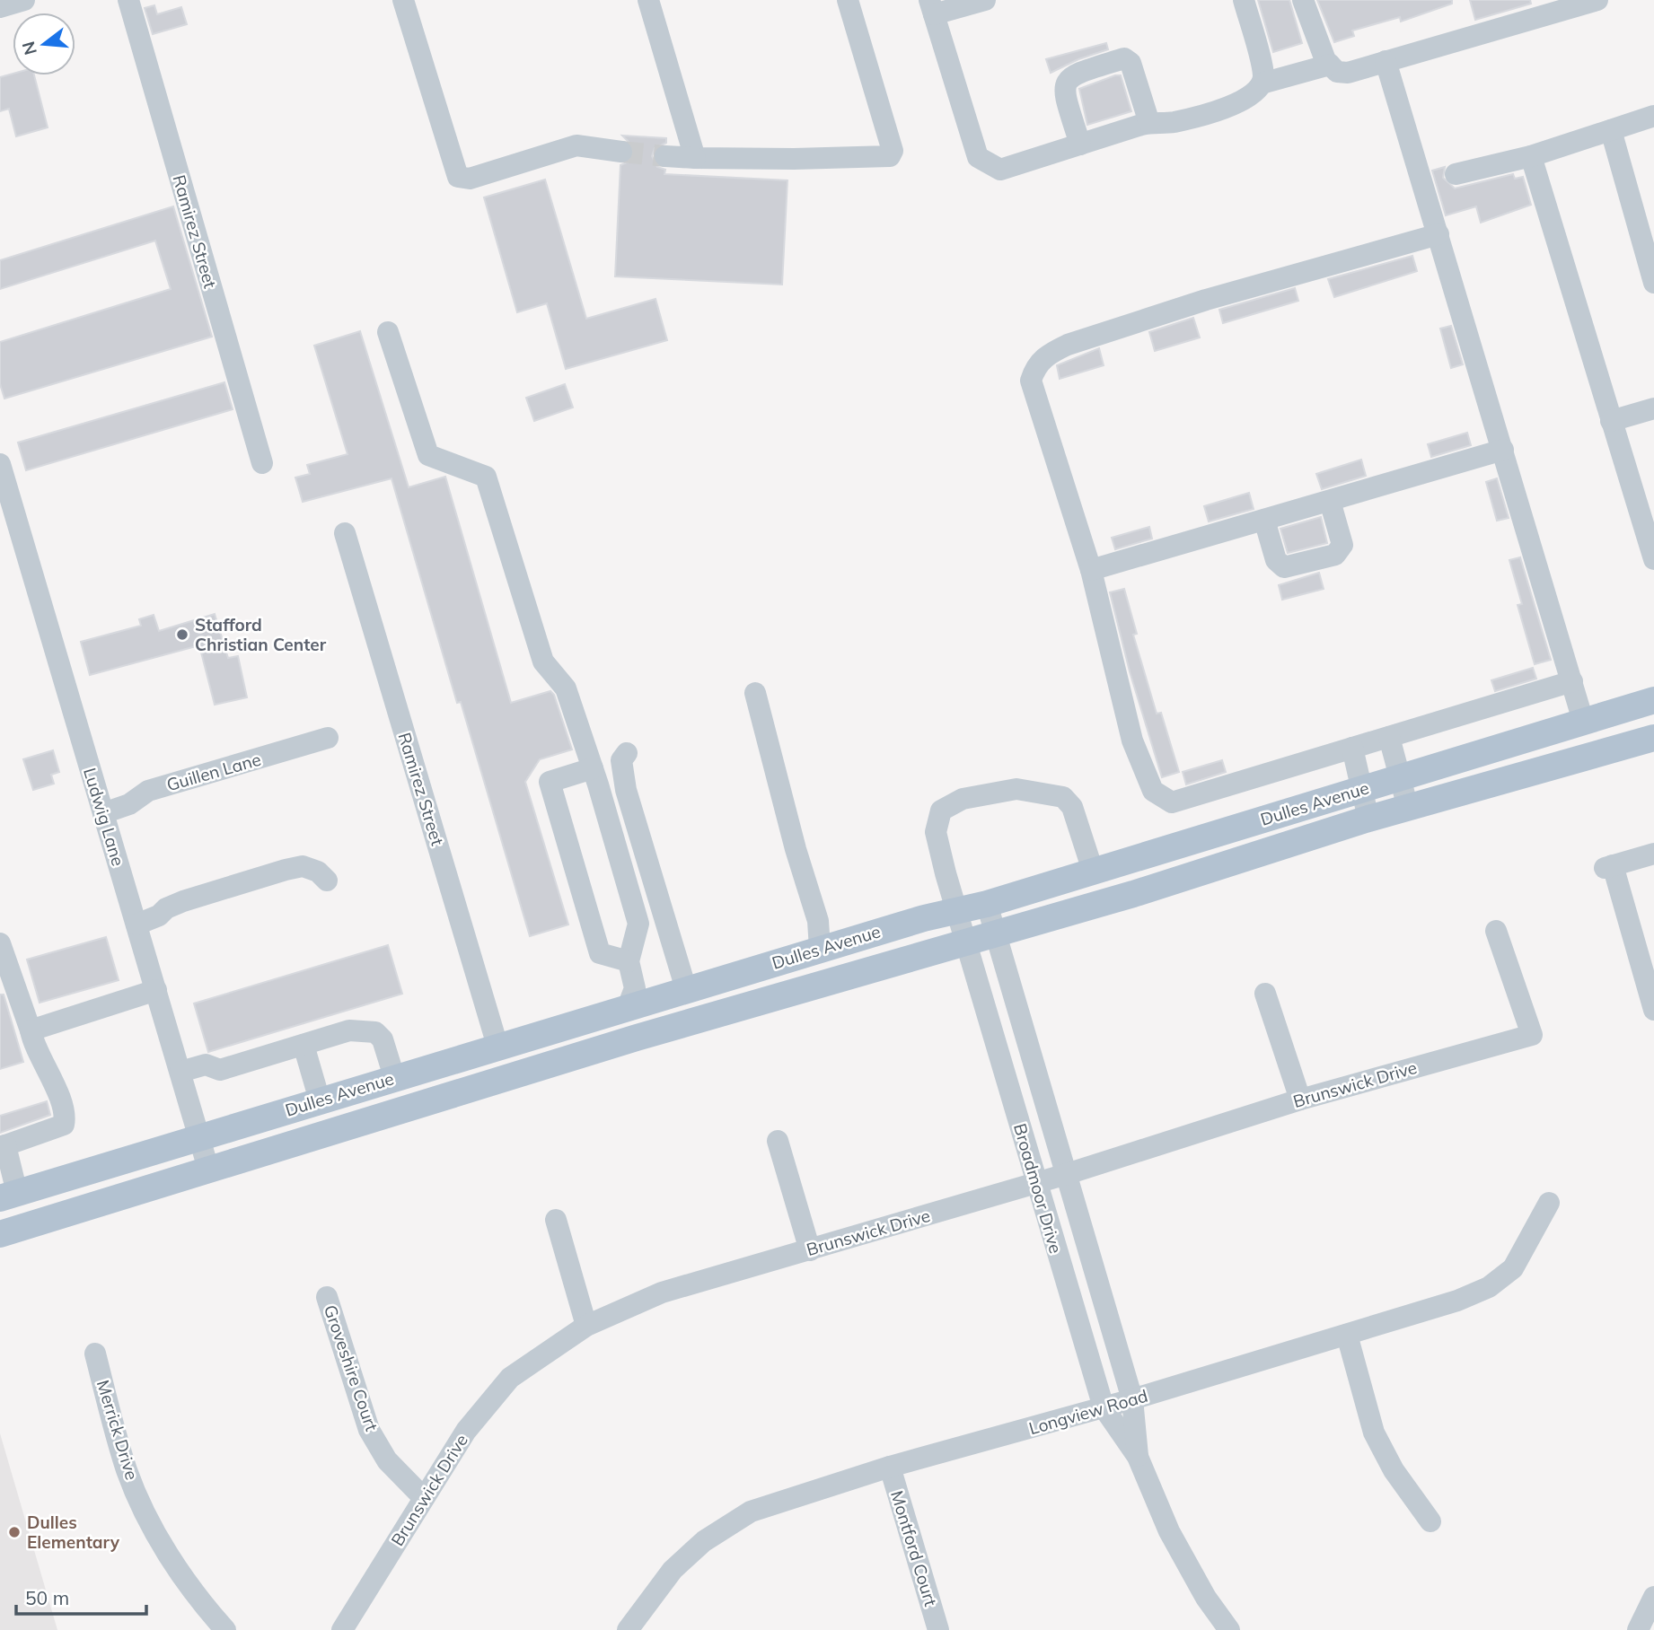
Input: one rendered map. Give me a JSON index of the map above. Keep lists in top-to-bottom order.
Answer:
{
  "streets": {
    "main road": ["Dulles Avenue"],
    "street": [
      "Ramirez Street",
      "Guillen Lane",
      "Ludwig Lane",
      "Brunswick Drive",
      "Broadmoor Drive",
      "Groveshire Court",
      "Longview Road",
      "Merrick Drive",
      "Montford Court"
    ]
  },
  "crossings": [
    ["Ramirez Street", "Dulles Avenue"],
    ["Guillen Lane", "Ludwig Lane"],
    ["Dulles Avenue", "Ludwig Lane"],
    ["Dulles Avenue", "Broadmoor Drive"],
    ["Brunswick Drive", "Broadmoor Drive"],
    ["Brunswick Drive", "Groveshire Court"],
    ["Broadmoor Drive", "Longview Road"],
    ["Longview Road", "Montford Court"]
  ],
  "places": ["Stafford Christian Center", "Dulles Elementary"],
  "scale_bar": "50 m",
  "north": "left"
}
